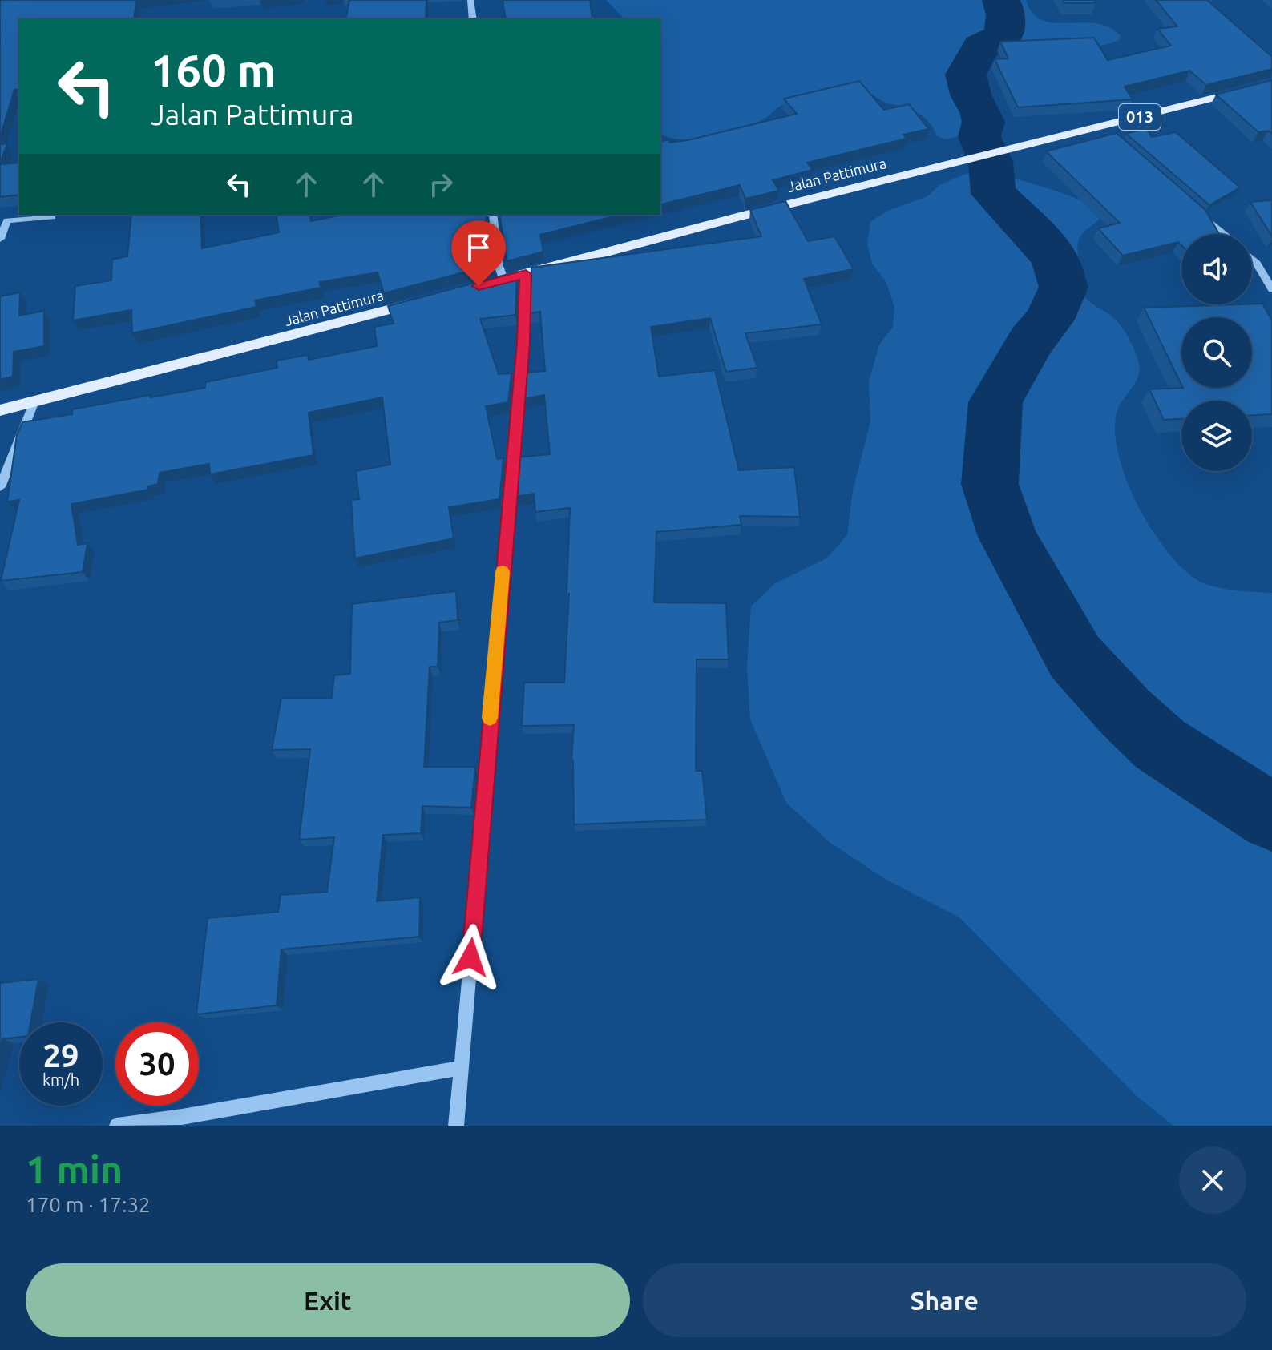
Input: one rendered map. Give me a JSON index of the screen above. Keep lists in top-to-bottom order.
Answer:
{
  "streets": {
    "main road": ["013", "Jalan Pattimura"]
  },
  "page": {
    "turn": ["160 m", "Jalan Pattimura"],
    "speed": "29 km/h",
    "limit": "30",
    "heading": ["1 min", "170 m · 17:32"],
    "buttons": ["Exit", "Share"]
  }
}
